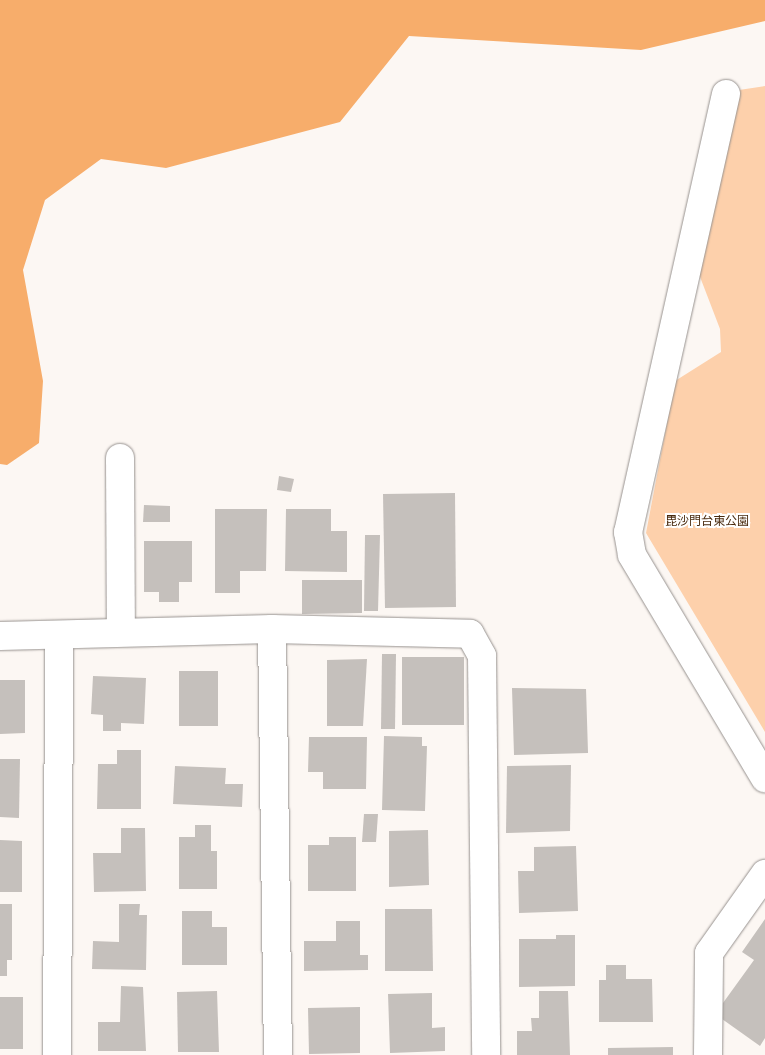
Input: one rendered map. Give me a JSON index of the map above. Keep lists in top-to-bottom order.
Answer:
{
  "parks": ["毘沙門台東公園"]
}
